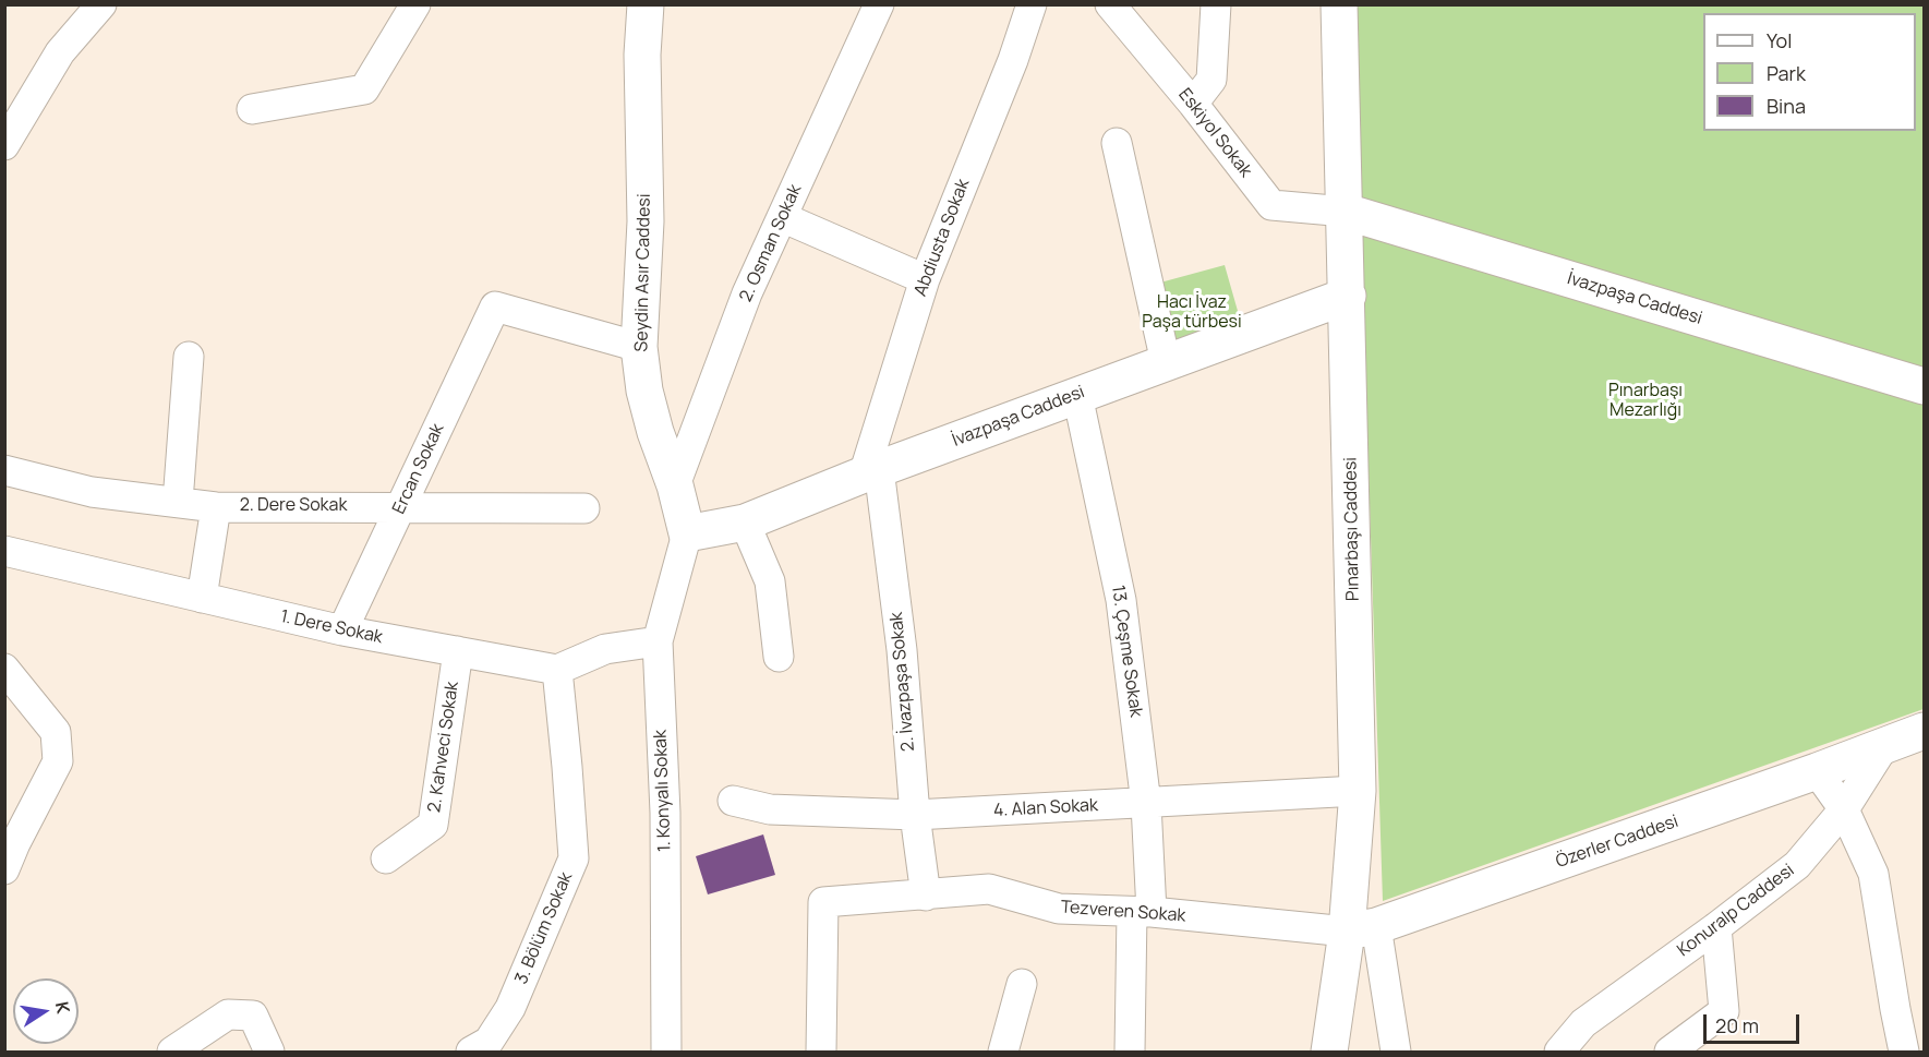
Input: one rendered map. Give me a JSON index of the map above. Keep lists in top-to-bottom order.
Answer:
{
  "streets": {
    "main road": [
      "Seydin Asır Caddesi",
      "İvazpaşa Caddesi",
      "Pınarbaşı Caddesi",
      "Özerler Caddesi"
    ],
    "street": [
      "Eskiyol Sokak",
      "Abdiusta Sokak",
      "2. Osman Sokak",
      "Ercan Sokak",
      "2. Dere Sokak",
      "1. Dere Sokak",
      "13. Çeşme Sokak",
      "2. İvazpaşa Sokak",
      "2. Kahveci Sokak",
      "1. Konyalı Sokak",
      "4. Alan Sokak",
      "Konuralp Caddesi",
      "Tezveren Sokak",
      "3. Bölüm Sokak"
    ]
  },
  "crossings": [
    ["Eskiyol Sokak", "İvazpaşa Caddesi"],
    ["Eskiyol Sokak", "Pınarbaşı Caddesi"],
    ["Abdiusta Sokak", "İvazpaşa Caddesi"],
    ["Abdiusta Sokak", "2. İvazpaşa Sokak"],
    ["2. Osman Sokak", "Seydin Asır Caddesi"],
    ["Seydin Asır Caddesi", "İvazpaşa Caddesi"],
    ["Seydin Asır Caddesi", "Ercan Sokak"],
    ["Seydin Asır Caddesi", "1. Konyalı Sokak"],
    ["İvazpaşa Caddesi", "Pınarbaşı Caddesi"],
    ["İvazpaşa Caddesi", "13. Çeşme Sokak"],
    ["İvazpaşa Caddesi", "2. İvazpaşa Sokak"],
    ["İvazpaşa Caddesi", "1. Konyalı Sokak"],
    ["Ercan Sokak", "2. Dere Sokak"],
    ["Ercan Sokak", "1. Dere Sokak"],
    ["Pınarbaşı Caddesi", "4. Alan Sokak"],
    ["Pınarbaşı Caddesi", "Özerler Caddesi"],
    ["Pınarbaşı Caddesi", "Tezveren Sokak"],
    ["1. Dere Sokak", "2. Kahveci Sokak"],
    ["1. Dere Sokak", "3. Bölüm Sokak"],
    ["13. Çeşme Sokak", "4. Alan Sokak"],
    ["13. Çeşme Sokak", "Tezveren Sokak"],
    ["2. İvazpaşa Sokak", "4. Alan Sokak"],
    ["2. İvazpaşa Sokak", "Tezveren Sokak"],
    ["Özerler Caddesi", "Konuralp Caddesi"],
    ["Özerler Caddesi", "Tezveren Sokak"]
  ],
  "parks": ["Hacı İvaz Paşa türbesi", "Pınarbaşı Mezarlığı"],
  "legend": ["Yol", "Park", "Bina"],
  "scale_bar": "20 m",
  "north": "right"
}
